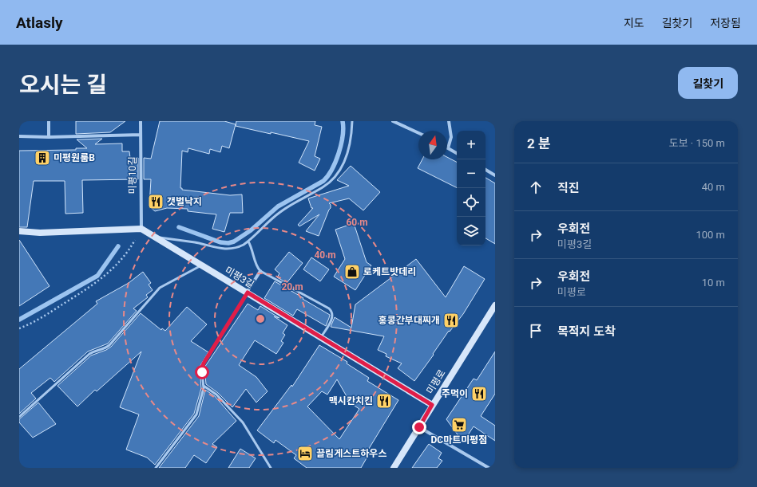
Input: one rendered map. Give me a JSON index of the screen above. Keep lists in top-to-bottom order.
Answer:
{
  "streets": {
    "street": ["미평10길", "미평3길", "미평로"]
  },
  "crossings": [
    ["미평10길", "미평3길"],
    ["미평3길", "미평로"]
  ],
  "places": {
    "building": ["미평원룸B"],
    "restaurant": [
      "갯벌낙지",
      "홍콩간부대찌개",
      "주먹이",
      "맥시칸치킨"
    ],
    "shop": ["로케트밧데리"],
    "supermarket": ["DC마트미평점"],
    "hotel": ["끌림게스트하우스"]
  },
  "north": "top",
  "page": {
    "header": "Atlasly",
    "nav": ["지도", "길찾기", "저장됨"],
    "title": "오시는 길",
    "buttons": "길찾기",
    "heading": ["2 분", "도보 · 150 m"],
    "map_buttons": ["+", "−"],
    "list": [
      ["직진", "40 m"],
      ["우회전", "미평3길", "100 m"],
      ["우회전", "미평로", "10 m"],
      "목적지 도착"
    ]
  },
  "rings": ["60 m", "40 m", "20 m"]
}
